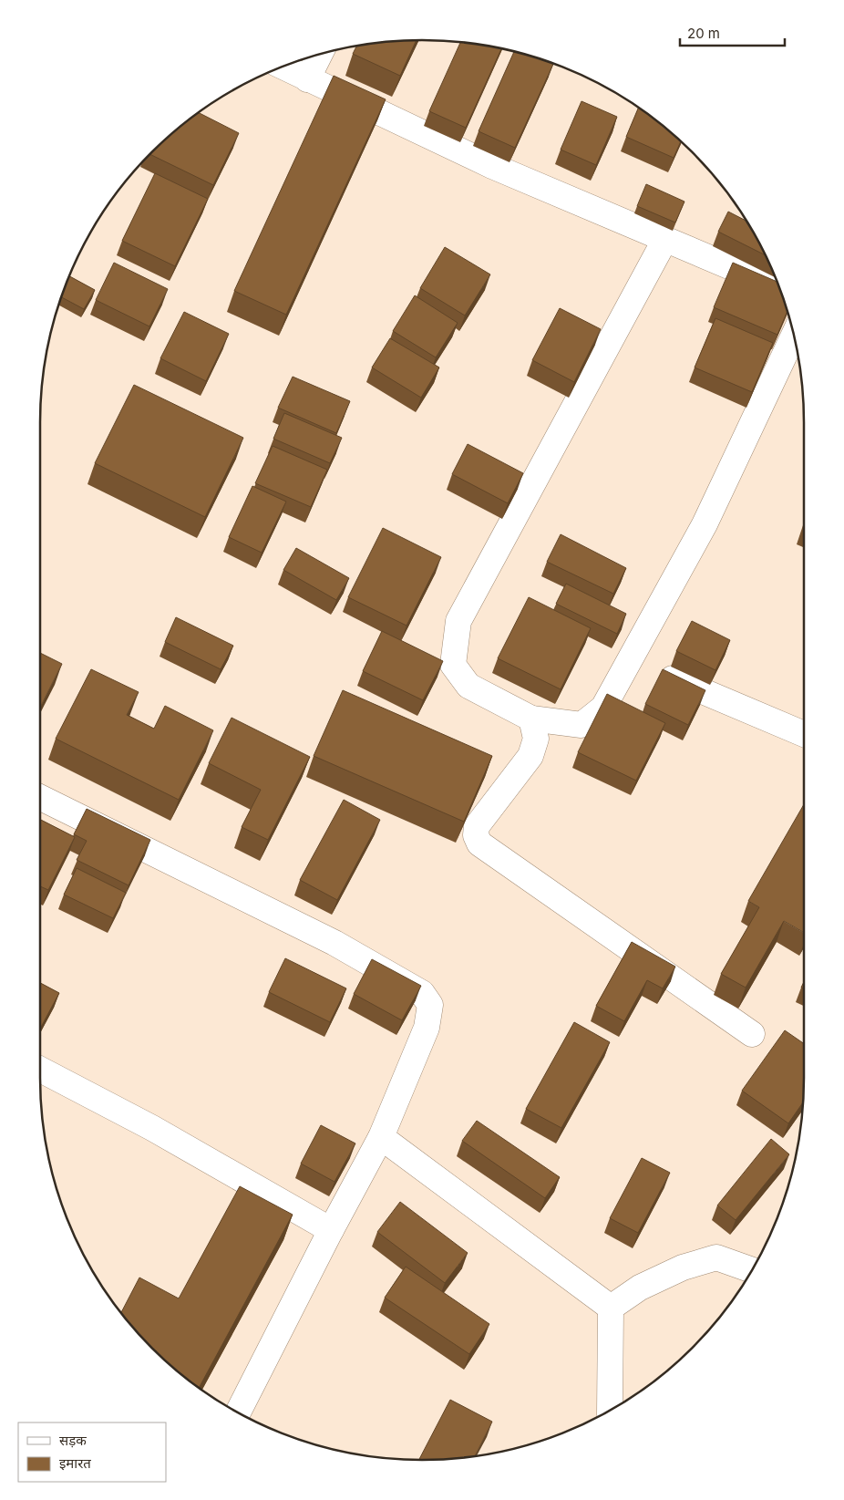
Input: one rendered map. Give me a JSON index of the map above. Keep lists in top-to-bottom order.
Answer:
{
  "legend": ["सड़क", "इमारत"],
  "scale_bar": "20 m"
}
